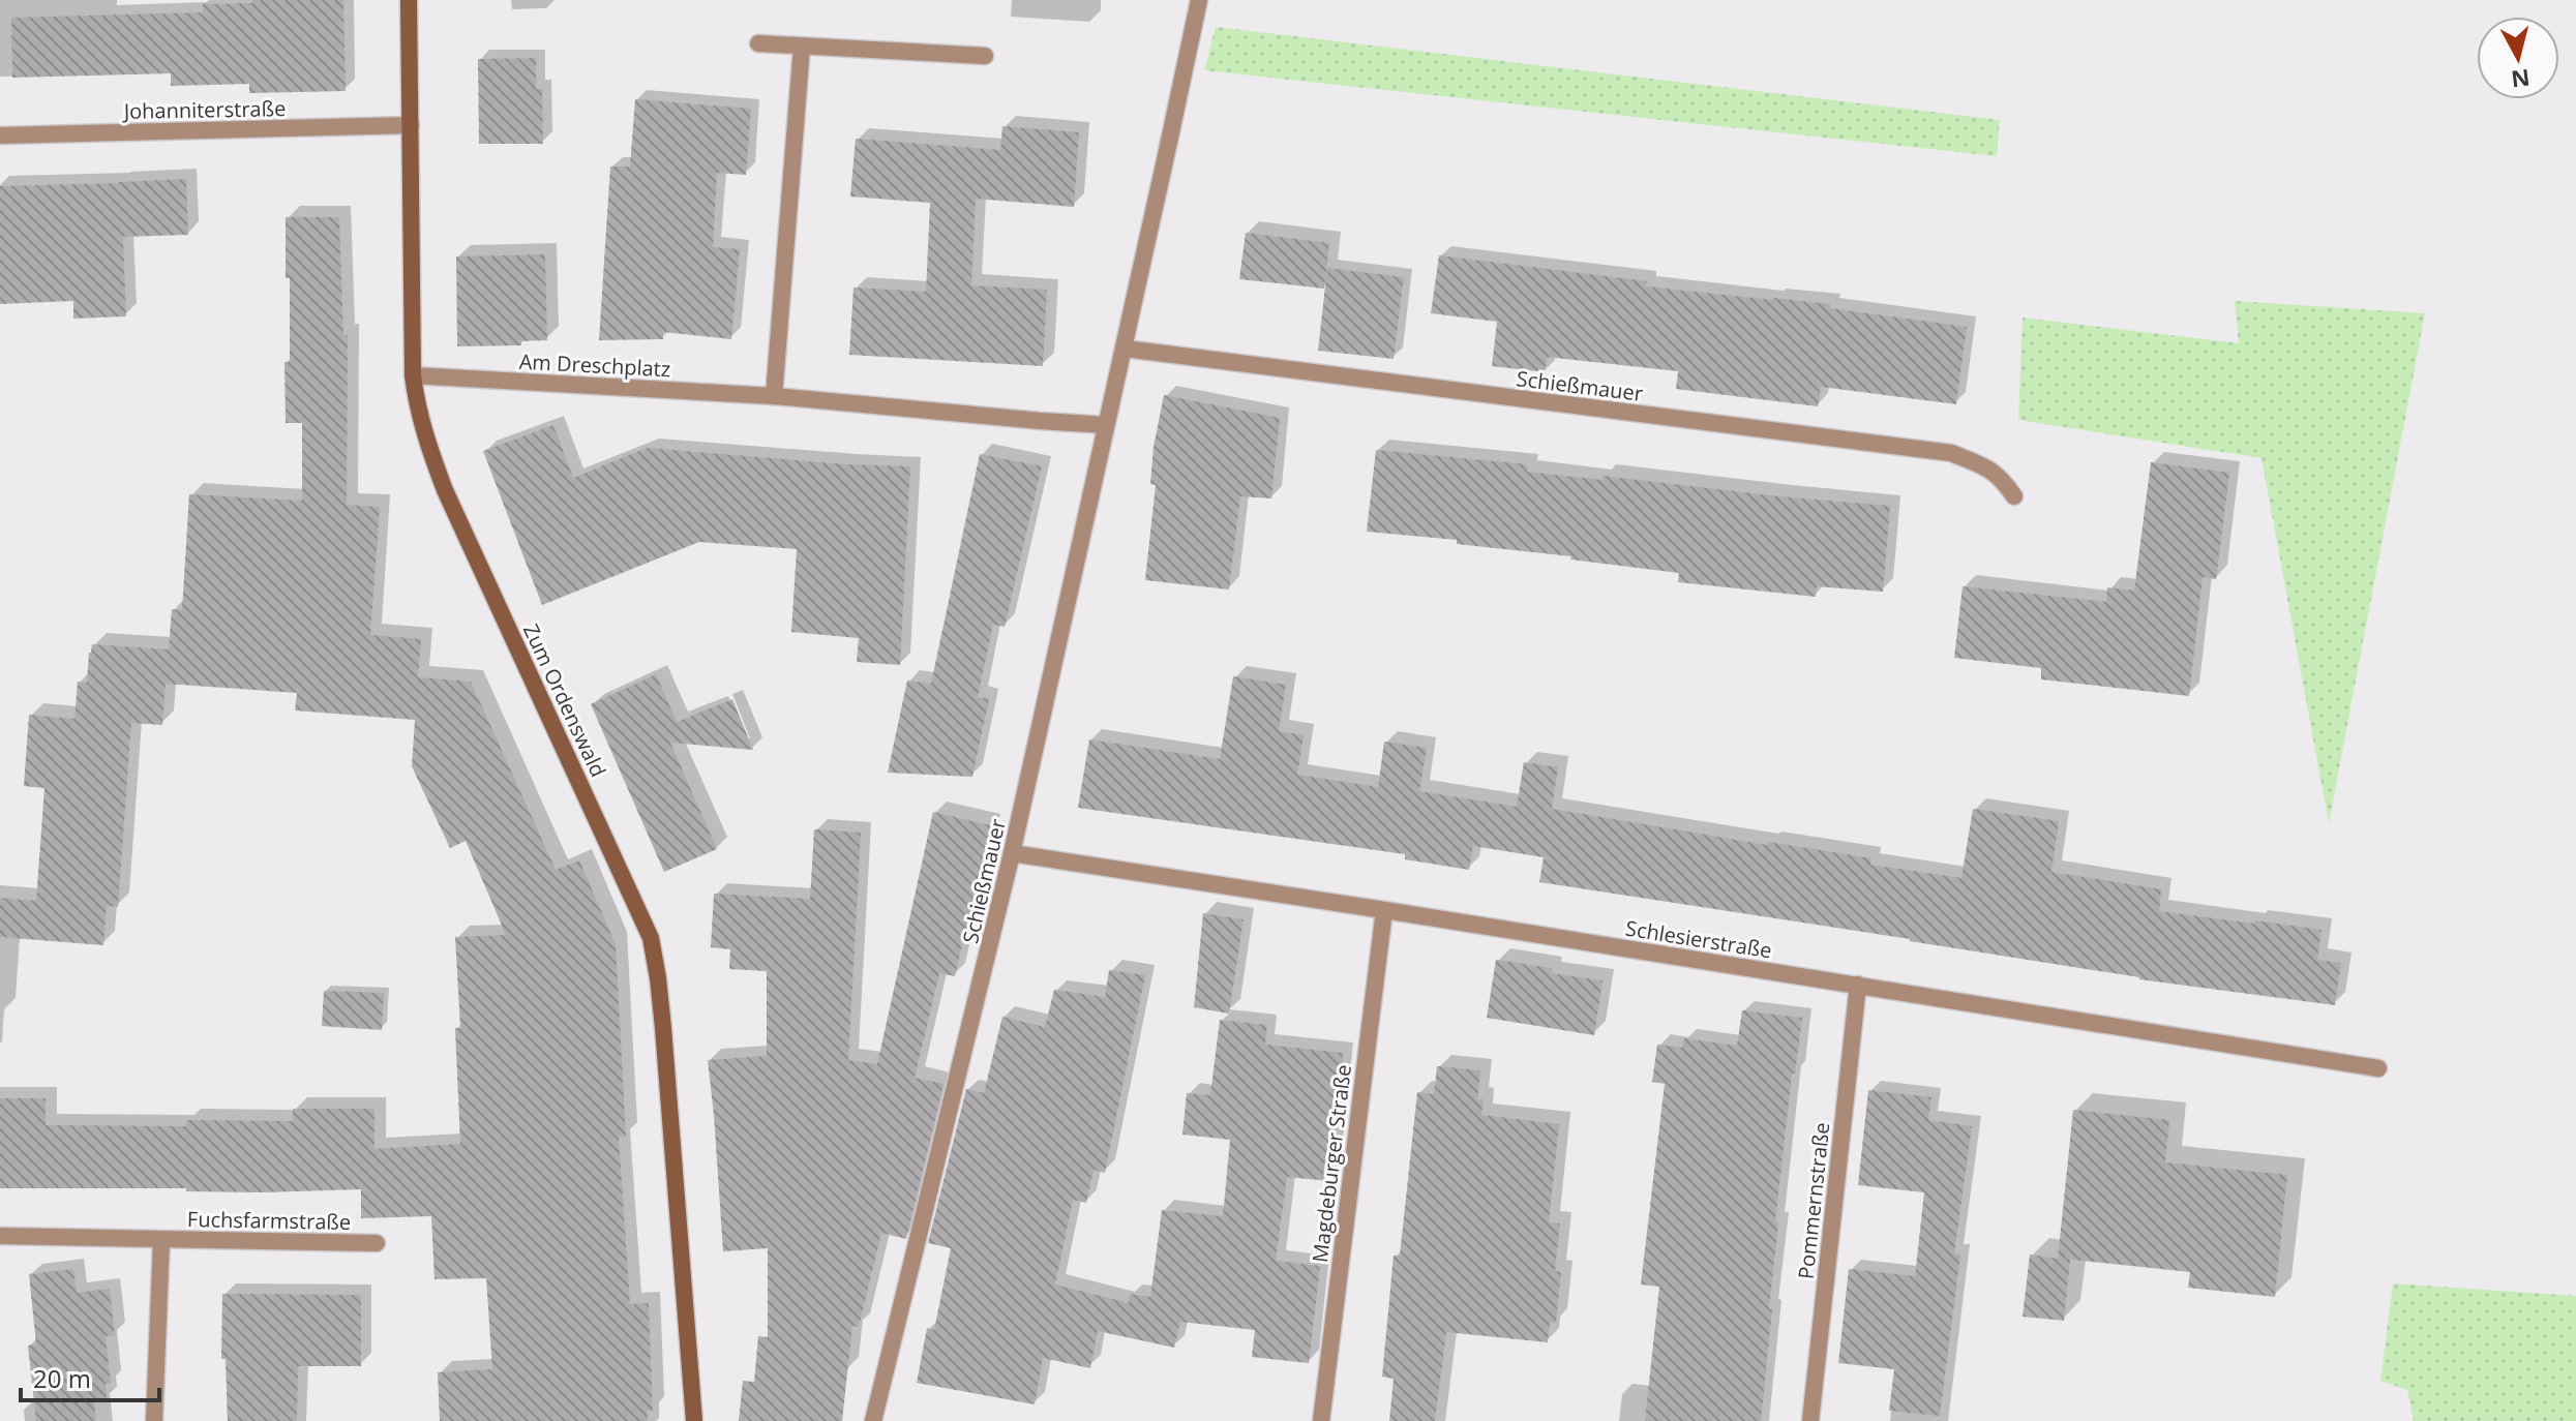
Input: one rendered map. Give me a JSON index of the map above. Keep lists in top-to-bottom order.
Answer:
{
  "streets": {
    "street": [
      "Johanniterstraße",
      "Am Dreschplatz",
      "Schießmauer",
      "Zum Ordenswald",
      "Schlesierstraße",
      "Magdeburger Straße",
      "Pommernstraße",
      "Fuchsfarmstraße"
    ]
  },
  "crossings": [
    ["Johanniterstraße", "Zum Ordenswald"],
    ["Am Dreschplatz", "Schießmauer"],
    ["Am Dreschplatz", "Zum Ordenswald"],
    ["Schießmauer", "Schlesierstraße"],
    ["Schlesierstraße", "Magdeburger Straße"],
    ["Schlesierstraße", "Pommernstraße"]
  ],
  "scale_bar": "20 m",
  "north": "bottom"
}
